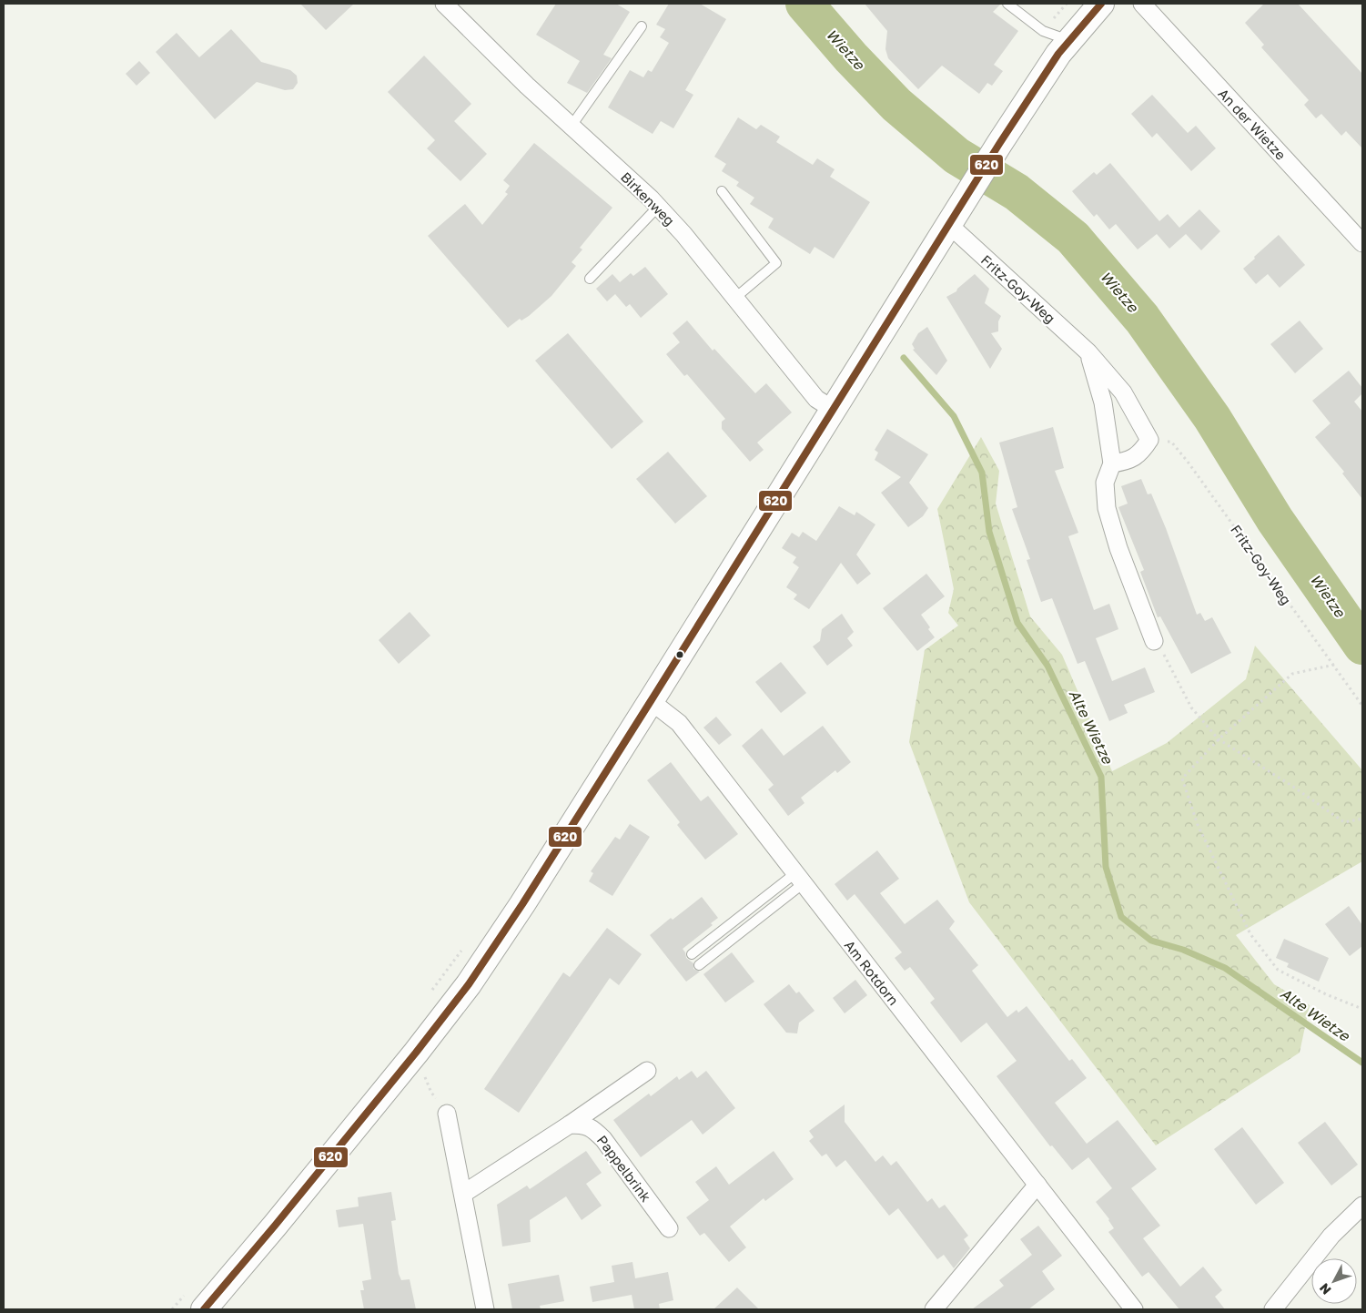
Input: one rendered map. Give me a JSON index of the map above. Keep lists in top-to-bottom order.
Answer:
{
  "streets": {
    "street": [
      "An der Wietze",
      "Birkenweg",
      "Fritz-Goy-Weg",
      "Am Rotdorn",
      "Pappelbrink"
    ]
  },
  "water": ["Wietze", "Alte Wietze"],
  "lines": ["transit line 620"],
  "north": "bottom left"
}
